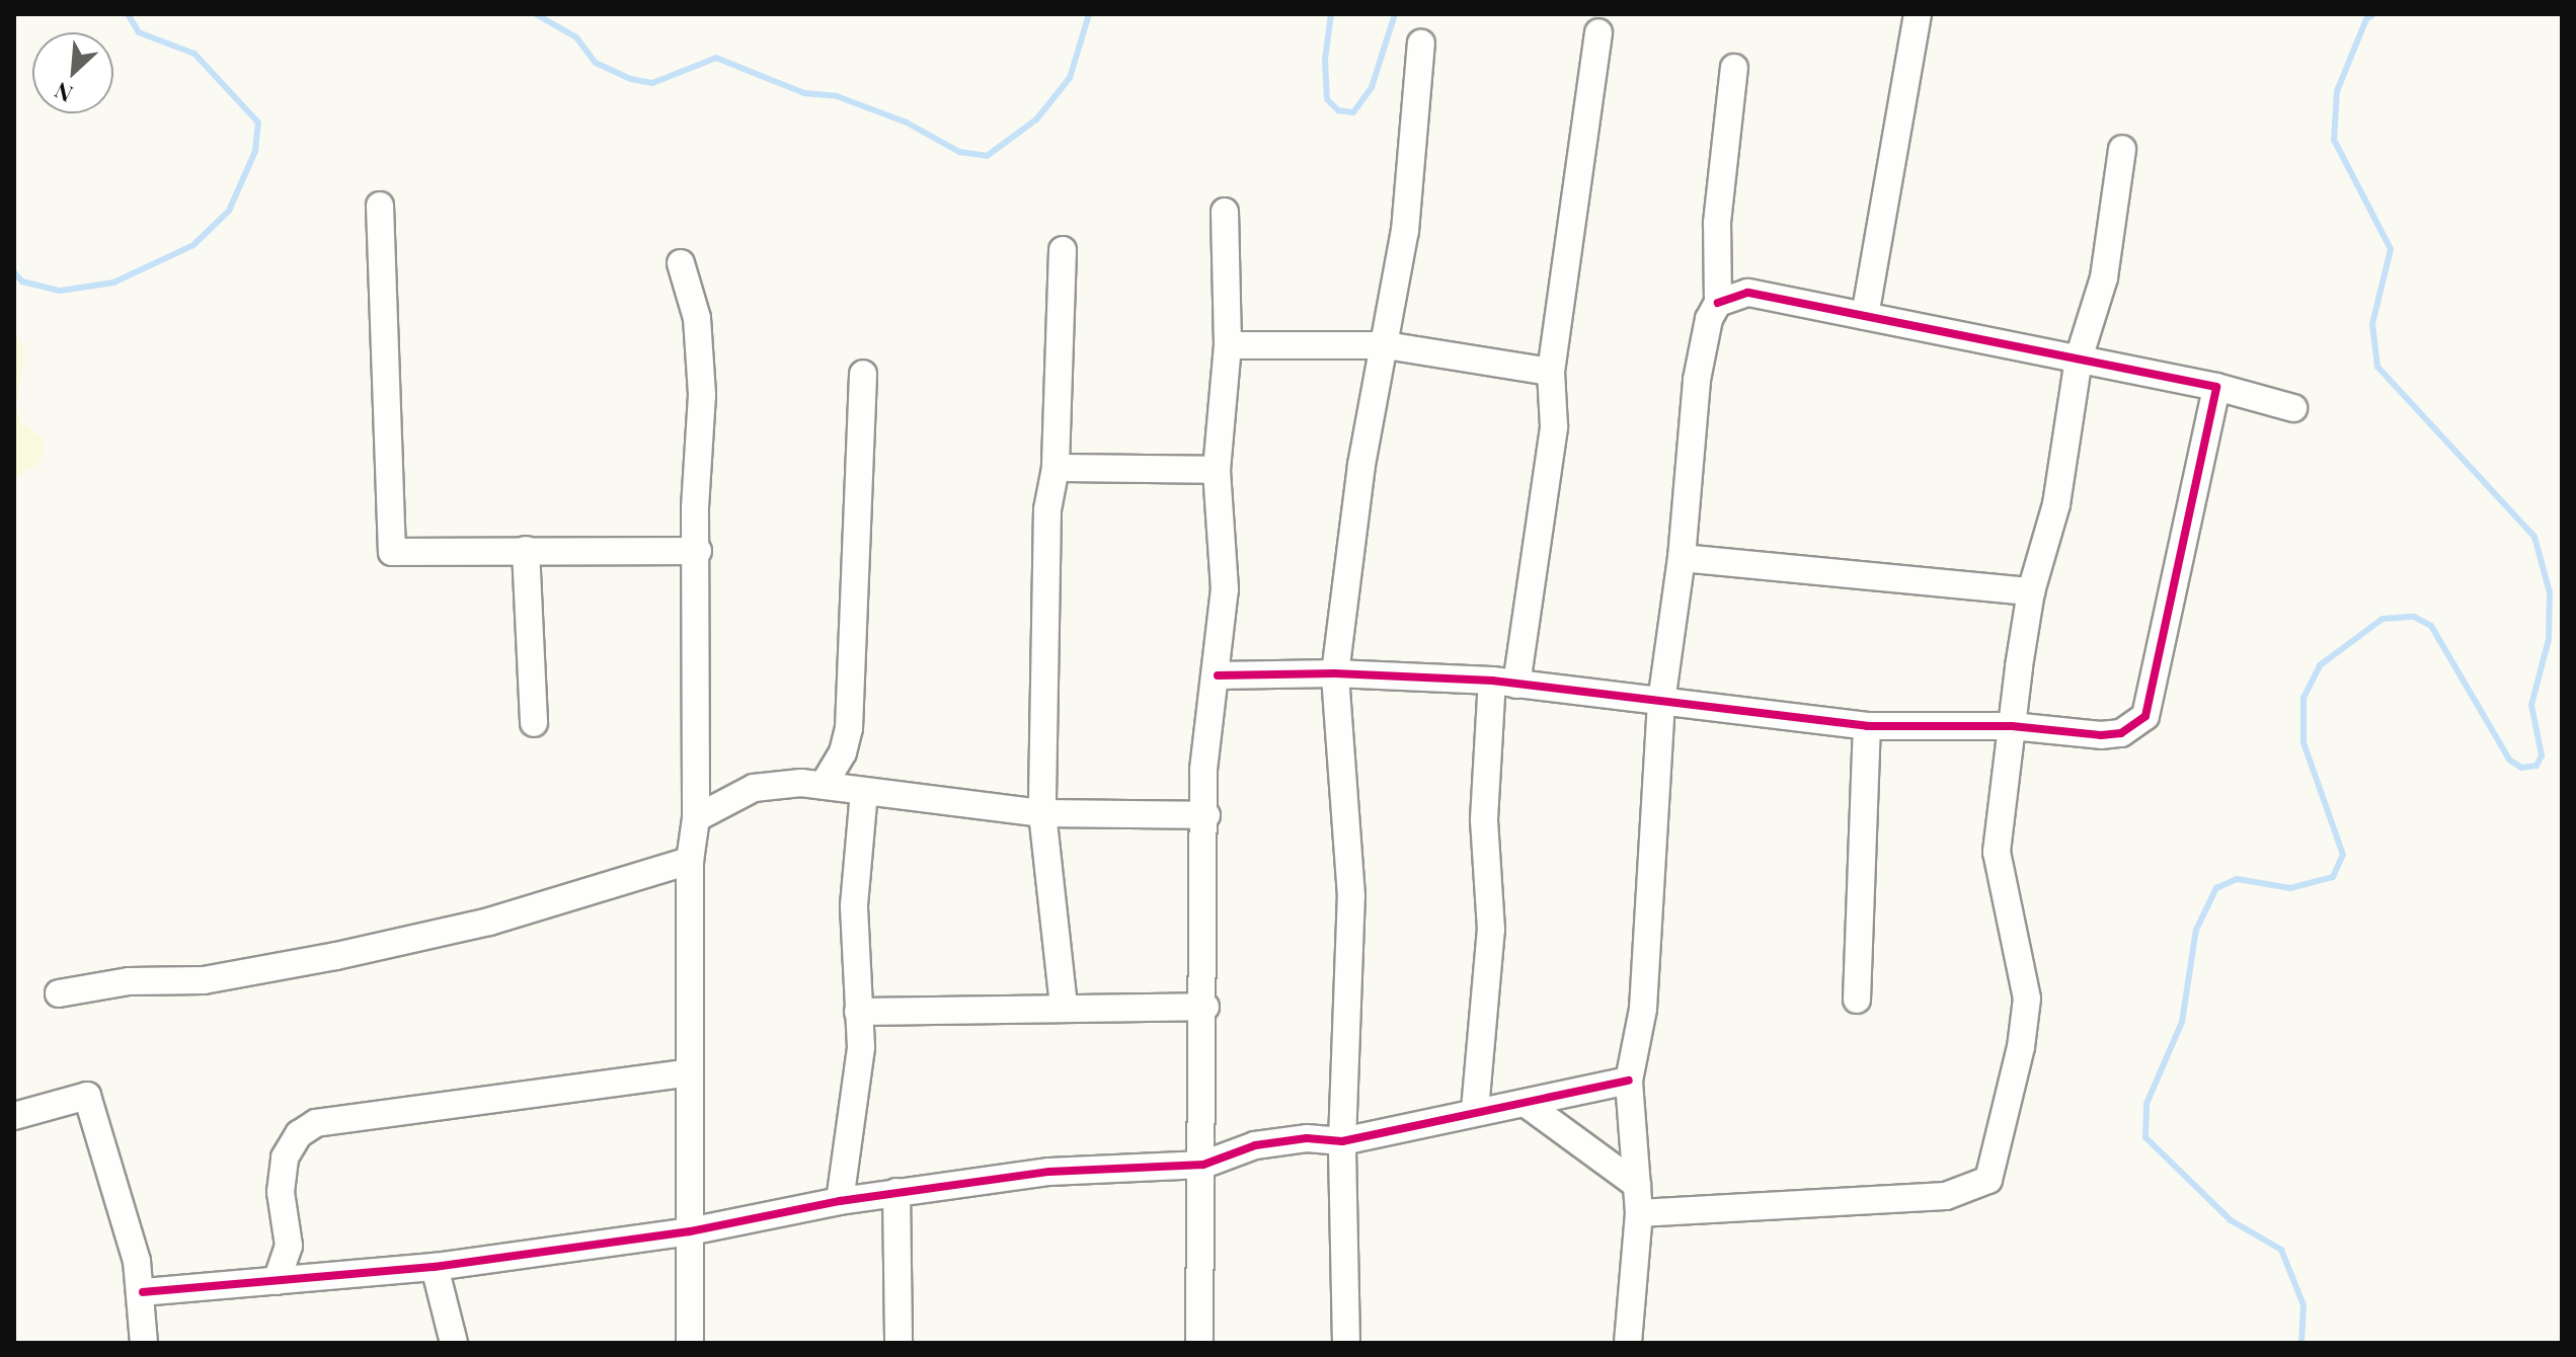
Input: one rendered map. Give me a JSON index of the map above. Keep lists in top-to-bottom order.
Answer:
{
  "north": "bottom left"
}
